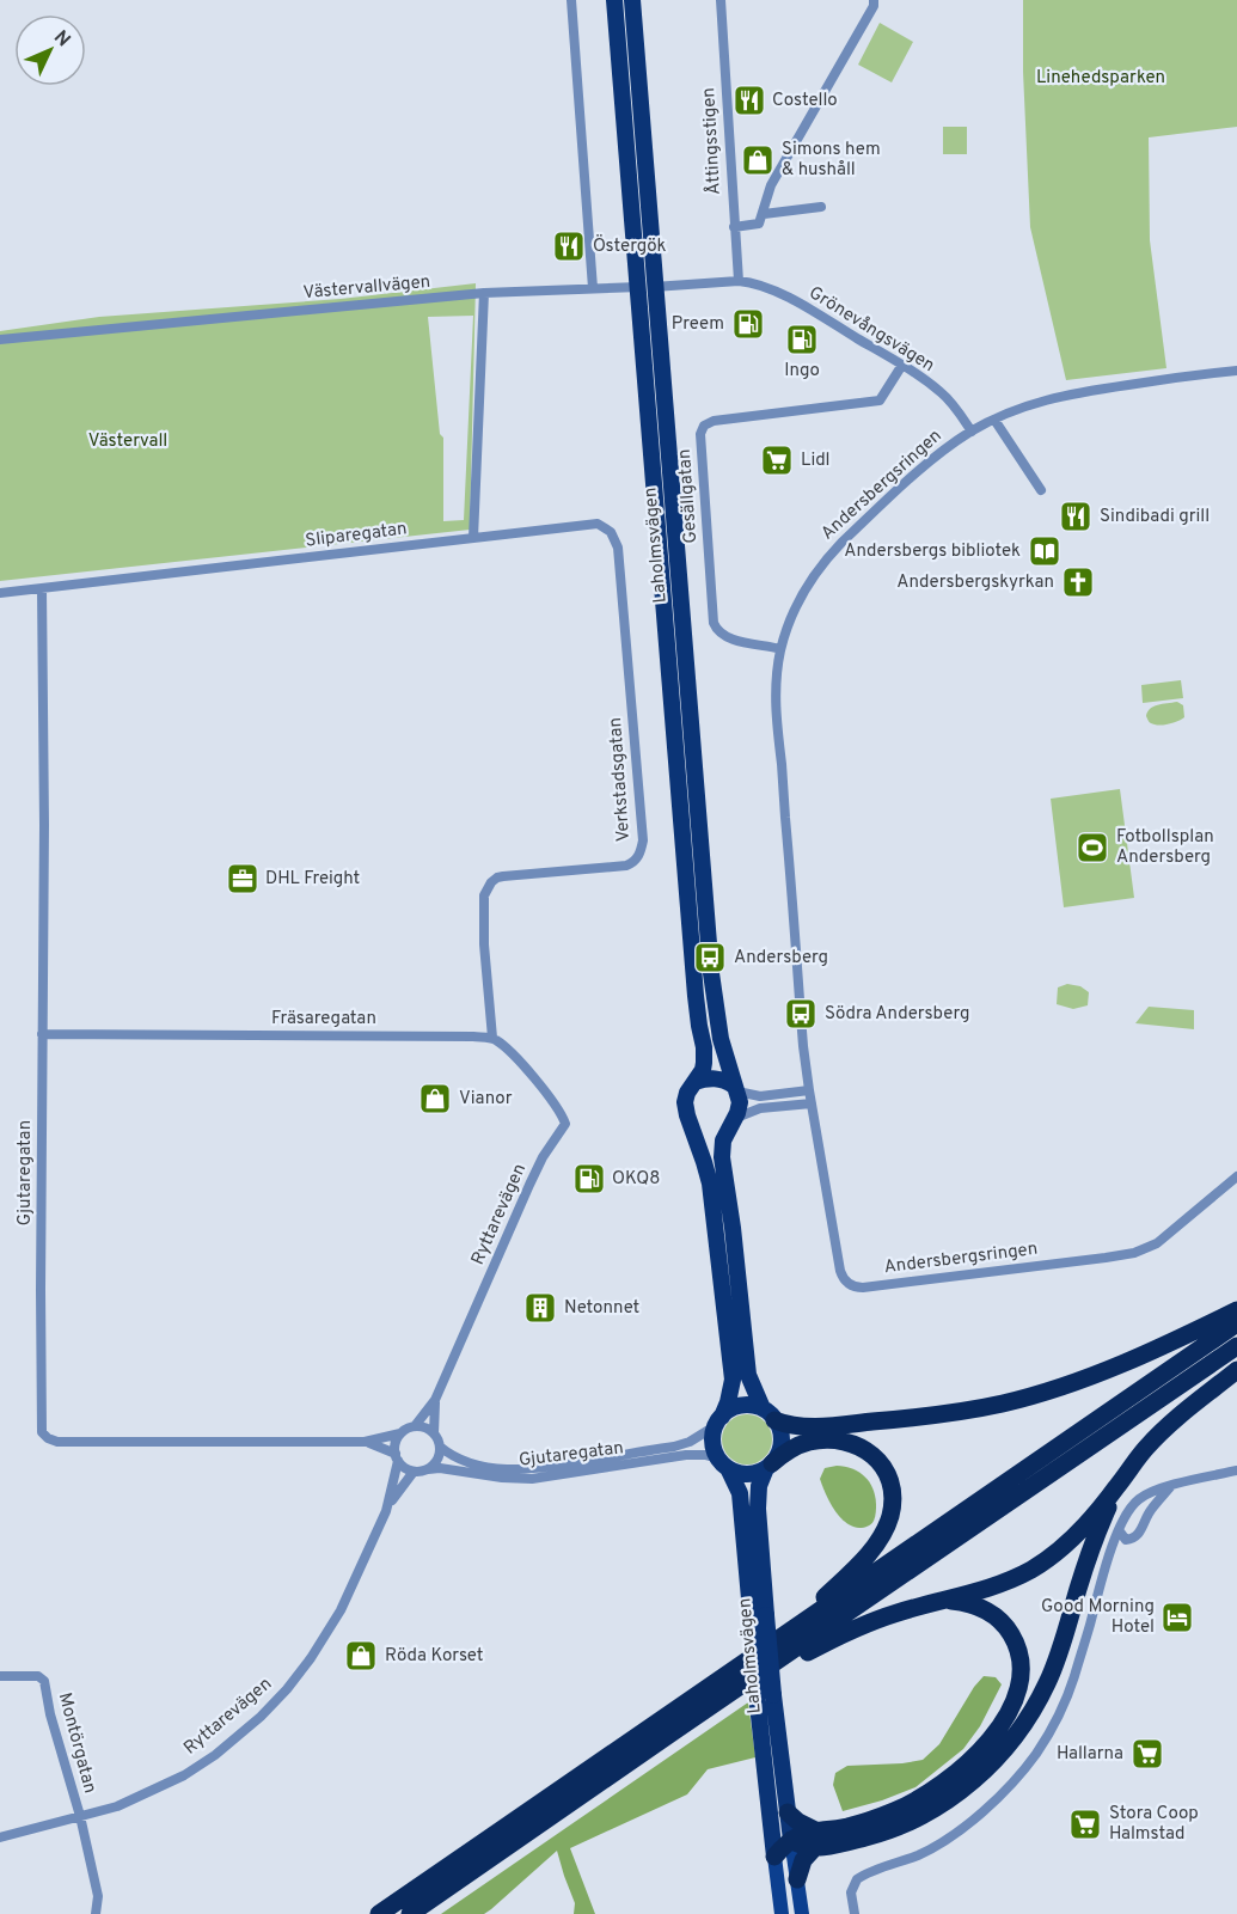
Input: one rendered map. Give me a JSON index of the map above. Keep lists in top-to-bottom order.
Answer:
{
  "streets": {
    "highway": ["Laholmsvägen"],
    "street": [
      "Åttingsstigen",
      "Västervallvägen",
      "Grönevångsvägen",
      "Andersbergsringen",
      "Gesällgatan",
      "Sliparegatan",
      "Verkstadsgatan",
      "Fräsaregatan",
      "Gjutaregatan",
      "Ryttarevägen",
      "Montörgatan"
    ]
  },
  "crossings": [
    ["Åttingsstigen", "Västervallvägen"],
    ["Åttingsstigen", "Grönevångsvägen"],
    ["Västervallvägen", "Grönevångsvägen"],
    ["Västervallvägen", "Laholmsvägen"],
    ["Grönevångsvägen", "Andersbergsringen"],
    ["Grönevångsvägen", "Gesällgatan"],
    ["Andersbergsringen", "Gesällgatan"],
    ["Sliparegatan", "Verkstadsgatan"],
    ["Sliparegatan", "Gjutaregatan"],
    ["Laholmsvägen", "Gjutaregatan"],
    ["Verkstadsgatan", "Fräsaregatan"],
    ["Verkstadsgatan", "Ryttarevägen"],
    ["Fräsaregatan", "Gjutaregatan"],
    ["Fräsaregatan", "Ryttarevägen"],
    ["Gjutaregatan", "Ryttarevägen"],
    ["Ryttarevägen", "Montörgatan"]
  ],
  "parks": ["Linehedsparken", "Västervall"],
  "places": {
    "restaurant": ["Costello", "Östergök", "Sindibadi grill"],
    "shop": ["Simons hem & hushåll", "Vianor", "Röda Korset"],
    "fuel station": ["Preem", "Ingo", "OKQ8"],
    "supermarket": ["Lidl", "Hallarna", "Stora Coop Halmstad"],
    "library": ["Andersbergs bibliotek"],
    "church": ["Andersbergskyrkan"],
    "sports": ["Fotbollsplan Andersberg"],
    "office": ["DHL Freight"],
    "bus stop": ["Andersberg", "Södra Andersberg"],
    "building": ["Netonnet"],
    "hotel": ["Good Morning Hotel"]
  },
  "north": "top right"
}
